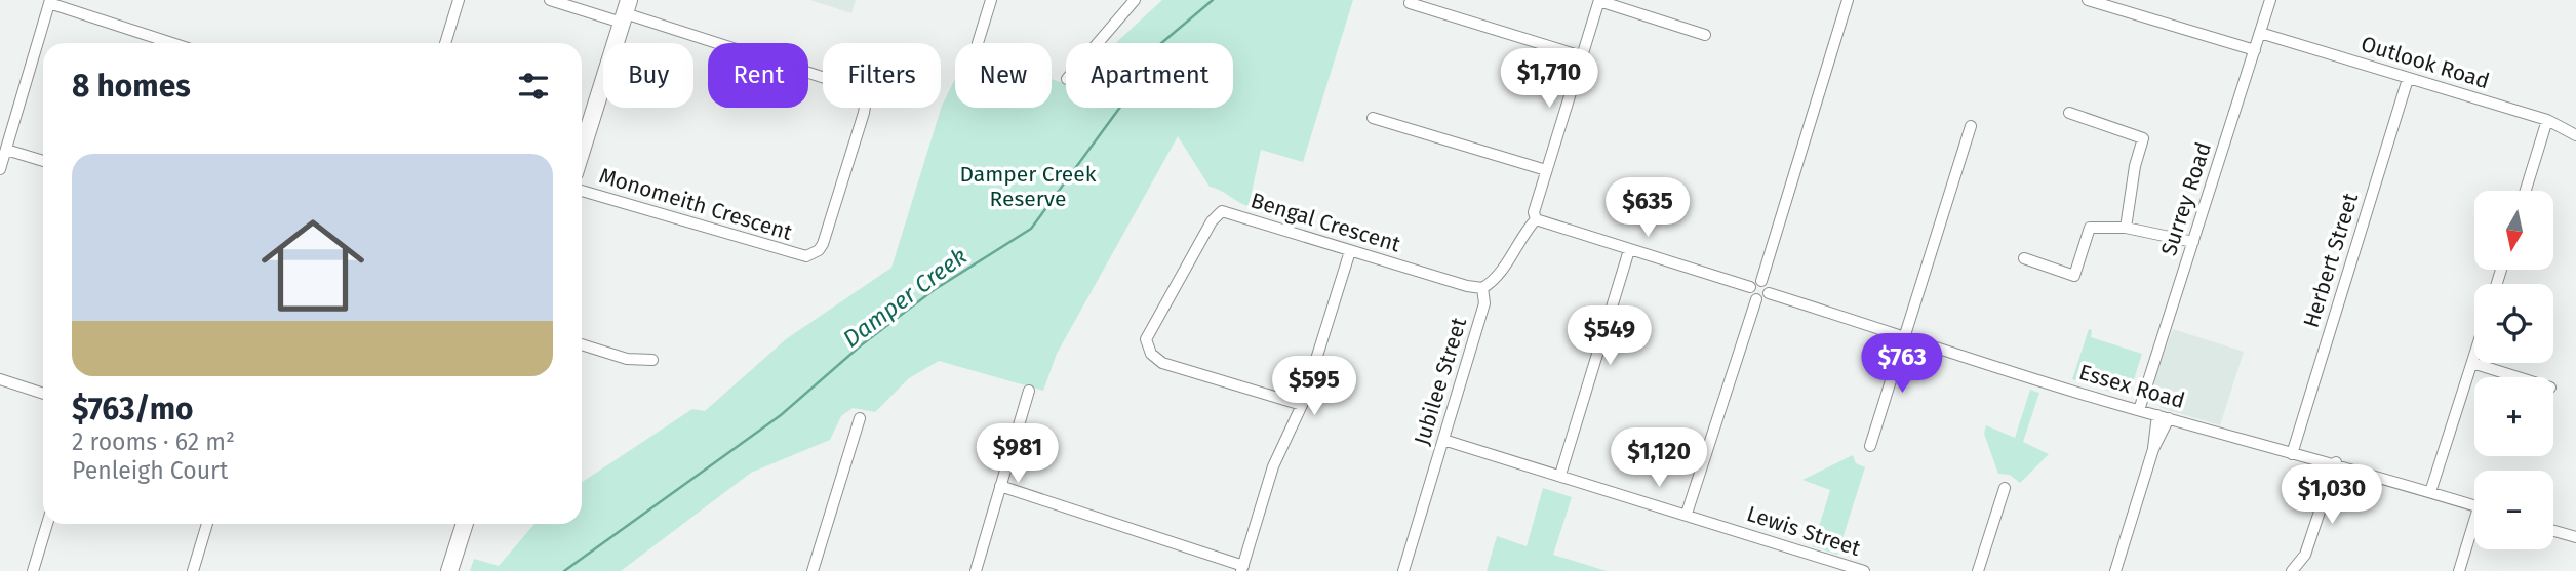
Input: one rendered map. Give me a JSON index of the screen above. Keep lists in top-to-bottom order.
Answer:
{
  "streets": {
    "street": [
      "Outlook Road",
      "Surrey Road",
      "Monomeith Crescent",
      "Bengal Crescent",
      "Herbert Street",
      "Jubilee Street",
      "Essex Road",
      "Lewis Street"
    ]
  },
  "crossings": [
    ["Outlook Road", "Surrey Road"],
    ["Outlook Road", "Herbert Street"],
    ["Surrey Road", "Essex Road"],
    ["Bengal Crescent", "Jubilee Street"],
    ["Herbert Street", "Essex Road"],
    ["Jubilee Street", "Lewis Street"]
  ],
  "water": ["Damper Creek"],
  "parks": ["Damper Creek Reserve"],
  "north": "bottom",
  "page": {
    "chip": [
      "Buy",
      "Rent",
      "Filters",
      "New",
      "Apartment"
    ],
    "heading": "8 homes",
    "price": [
      "$1,710",
      "$635",
      "$549",
      "$763",
      "$595",
      "$981",
      "$1,120",
      "$1,030"
    ],
    "list": [
      {
        "name": "$763/mo",
        "note": "2 rooms · 62 m² · Penleigh Court"
      }
    ],
    "map_buttons": ["+", "−"]
  }
}
